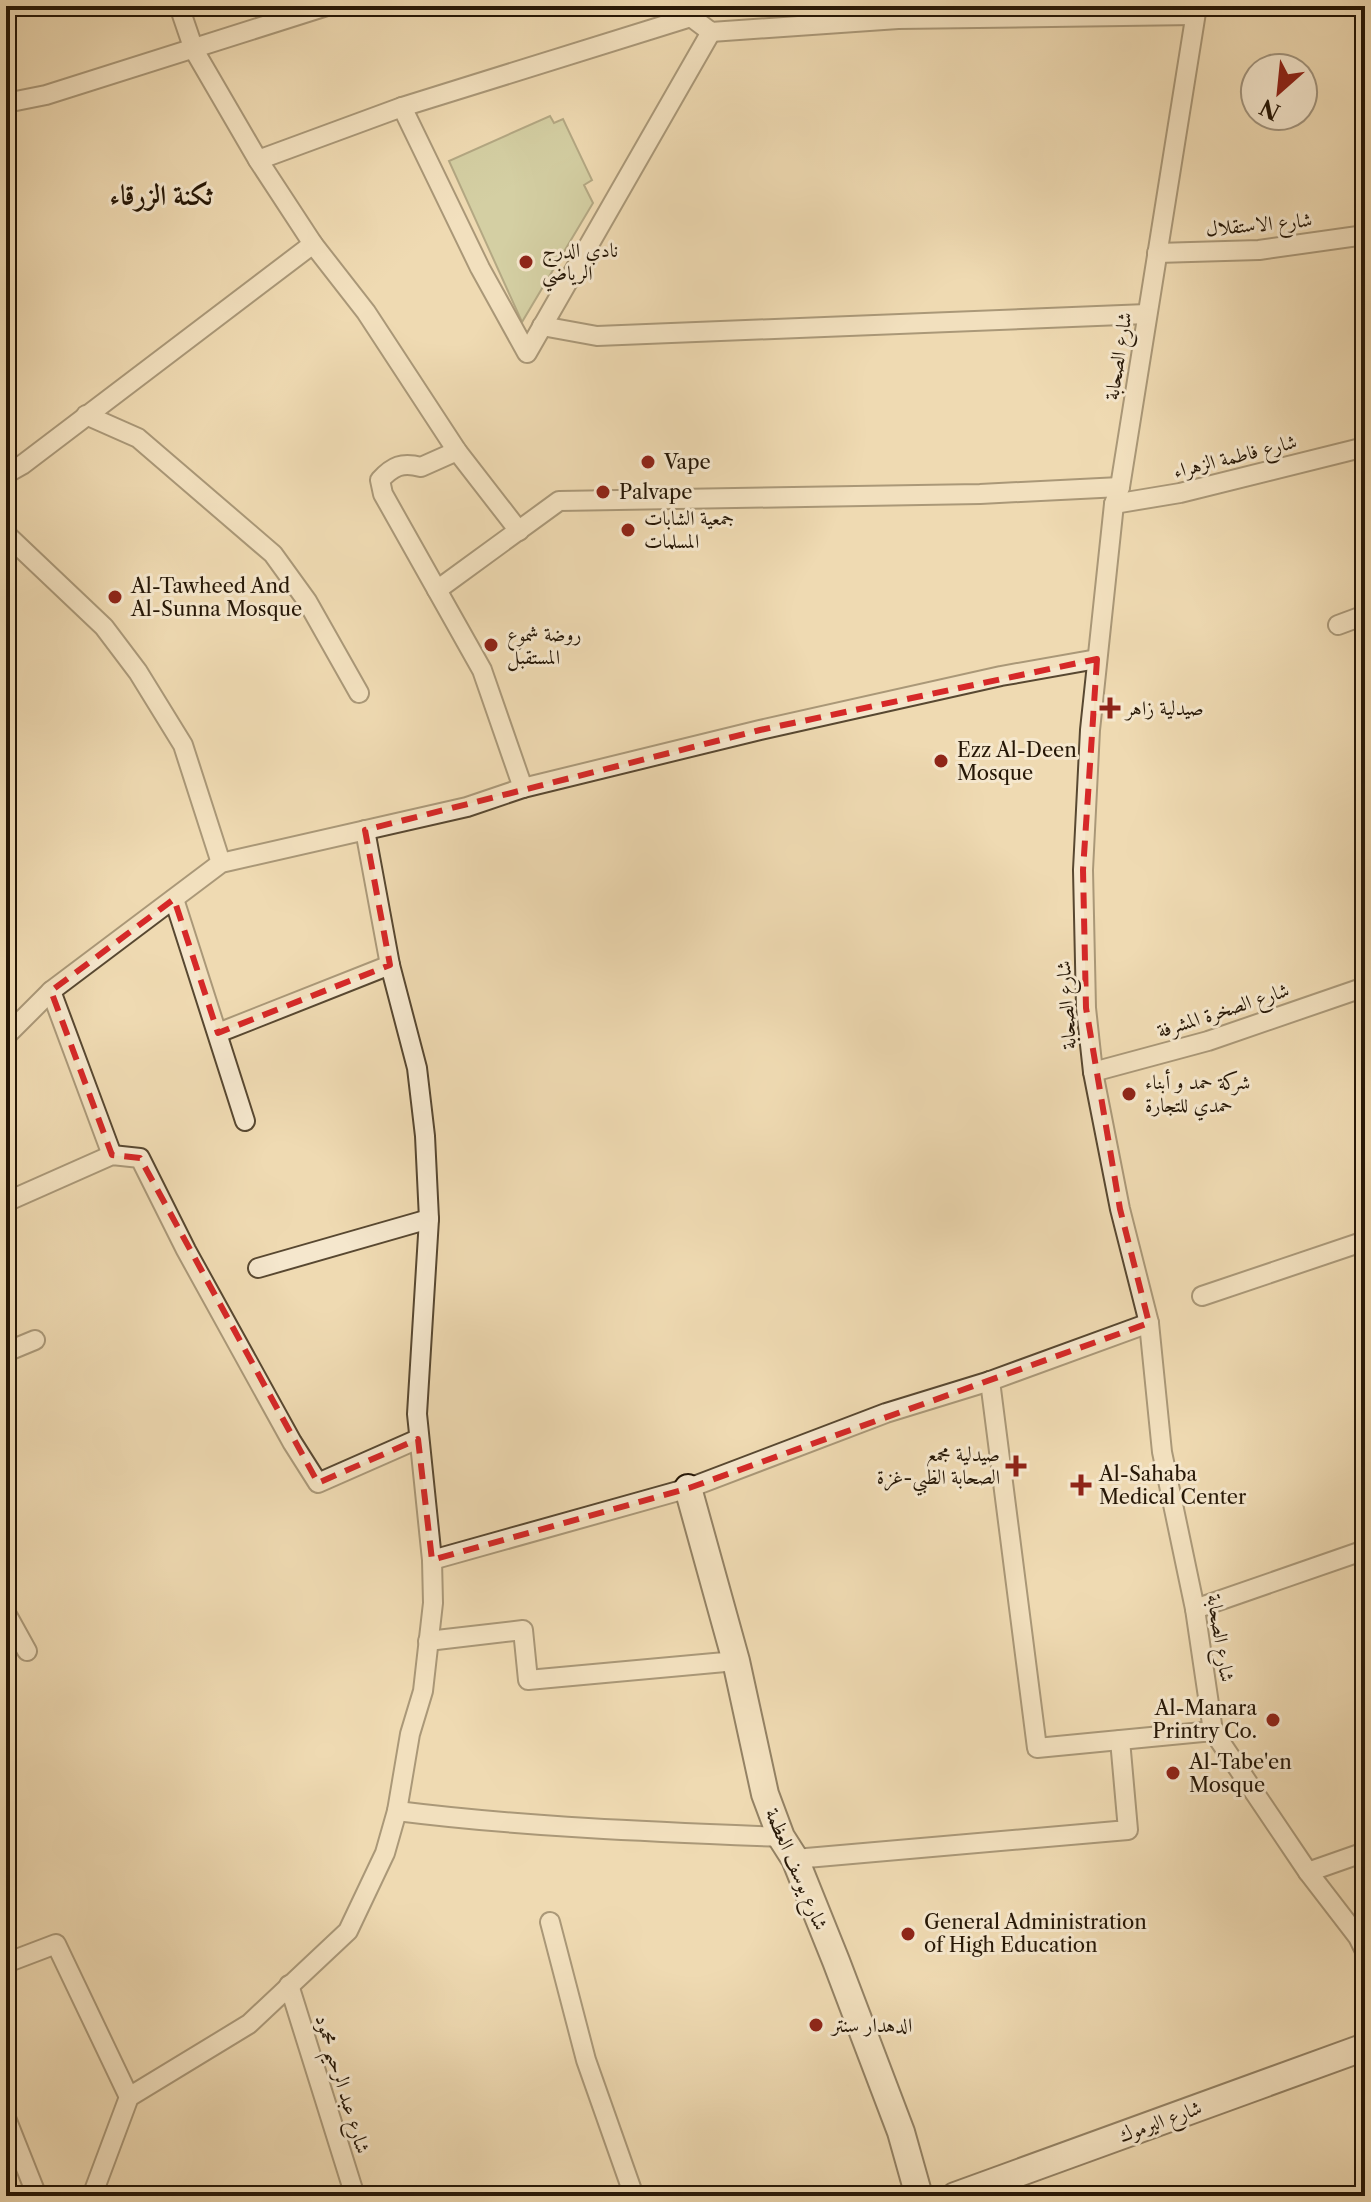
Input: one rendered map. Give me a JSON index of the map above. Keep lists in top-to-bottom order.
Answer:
{
  "streets": {
    "street": [
      "شارع الاستقلال",
      "شارع الصحابة",
      "شارع فاطمة الزهراء",
      "شارع الصخرة المشرفة",
      "شارع يوسف العظمة",
      "شارع عبد الرحيم محمود",
      "شارع اليرموك"
    ]
  },
  "crossings": [
    ["شارع الاستقلال", "شارع الصحابة"],
    ["شارع الصحابة", "شارع فاطمة الزهراء"],
    ["شارع الصحابة", "شارع الصخرة المشرفة"]
  ],
  "districts": ["ثكنة الزرقاء"],
  "places": {
    "other": [
      "نادي الدرج الرياضي",
      "Vape",
      "Palvape",
      "جمعية الشابات المسلمات",
      "Al-Tawheed And Al-Sunna Mosque",
      "روضة شموع المستقبل",
      "Ezz Al-Deen Mosque",
      "شركة حمد و أبناء حمدي للتجارة",
      "Al-Manara Printry Co.",
      "Al-Tabe'en Mosque",
      "General Administration of High Education",
      "الدهدار سنتر"
    ],
    "health": ["صيدلية زاهر", "صيدلية مجمع الصحابة الطبي-غزة", "Al-Sahaba Medical Center"]
  },
  "north": "bottom left"
}
